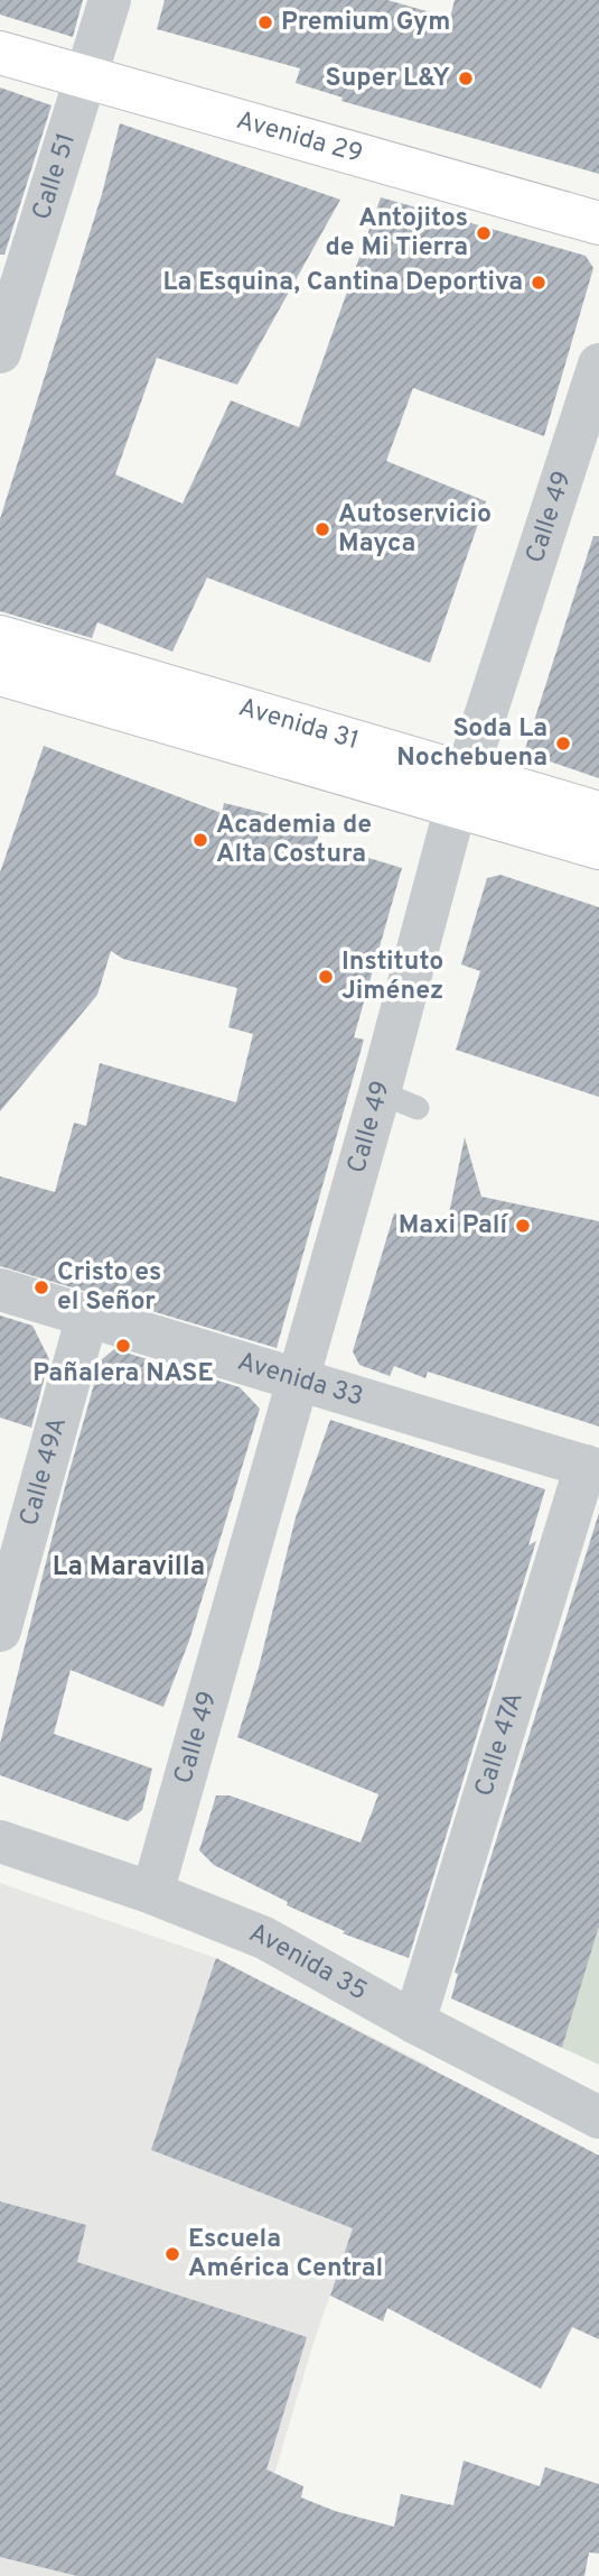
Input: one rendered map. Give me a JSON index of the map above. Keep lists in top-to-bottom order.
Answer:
{
  "streets": {
    "main road": ["Avenida 29", "Avenida 31"],
    "street": [
      "Calle 51",
      "Calle 49",
      "Avenida 33",
      "Calle 49A",
      "Calle 47A",
      "Avenida 35"
    ]
  },
  "crossings": [
    ["Avenida 29", "Calle 51"],
    ["Calle 49", "Avenida 31"],
    ["Calle 49", "Avenida 33"],
    ["Calle 49", "Avenida 35"],
    ["Avenida 33", "Calle 49A"],
    ["Avenida 33", "Calle 47A"],
    ["Calle 47A", "Avenida 35"]
  ],
  "districts": ["La Maravilla"],
  "places": [
    "Premium Gym",
    "Super L&Y",
    "Antojitos de Mi Tierra",
    "La Esquina, Cantina Deportiva",
    "Autoservicio Mayca",
    "Soda La Nochebuena",
    "Academia de Alta Costura",
    "Instituto Jiménez",
    "Maxi Palí",
    "Cristo es el Señor",
    "Pañalera NASE",
    "Escuela América Central"
  ]
}
